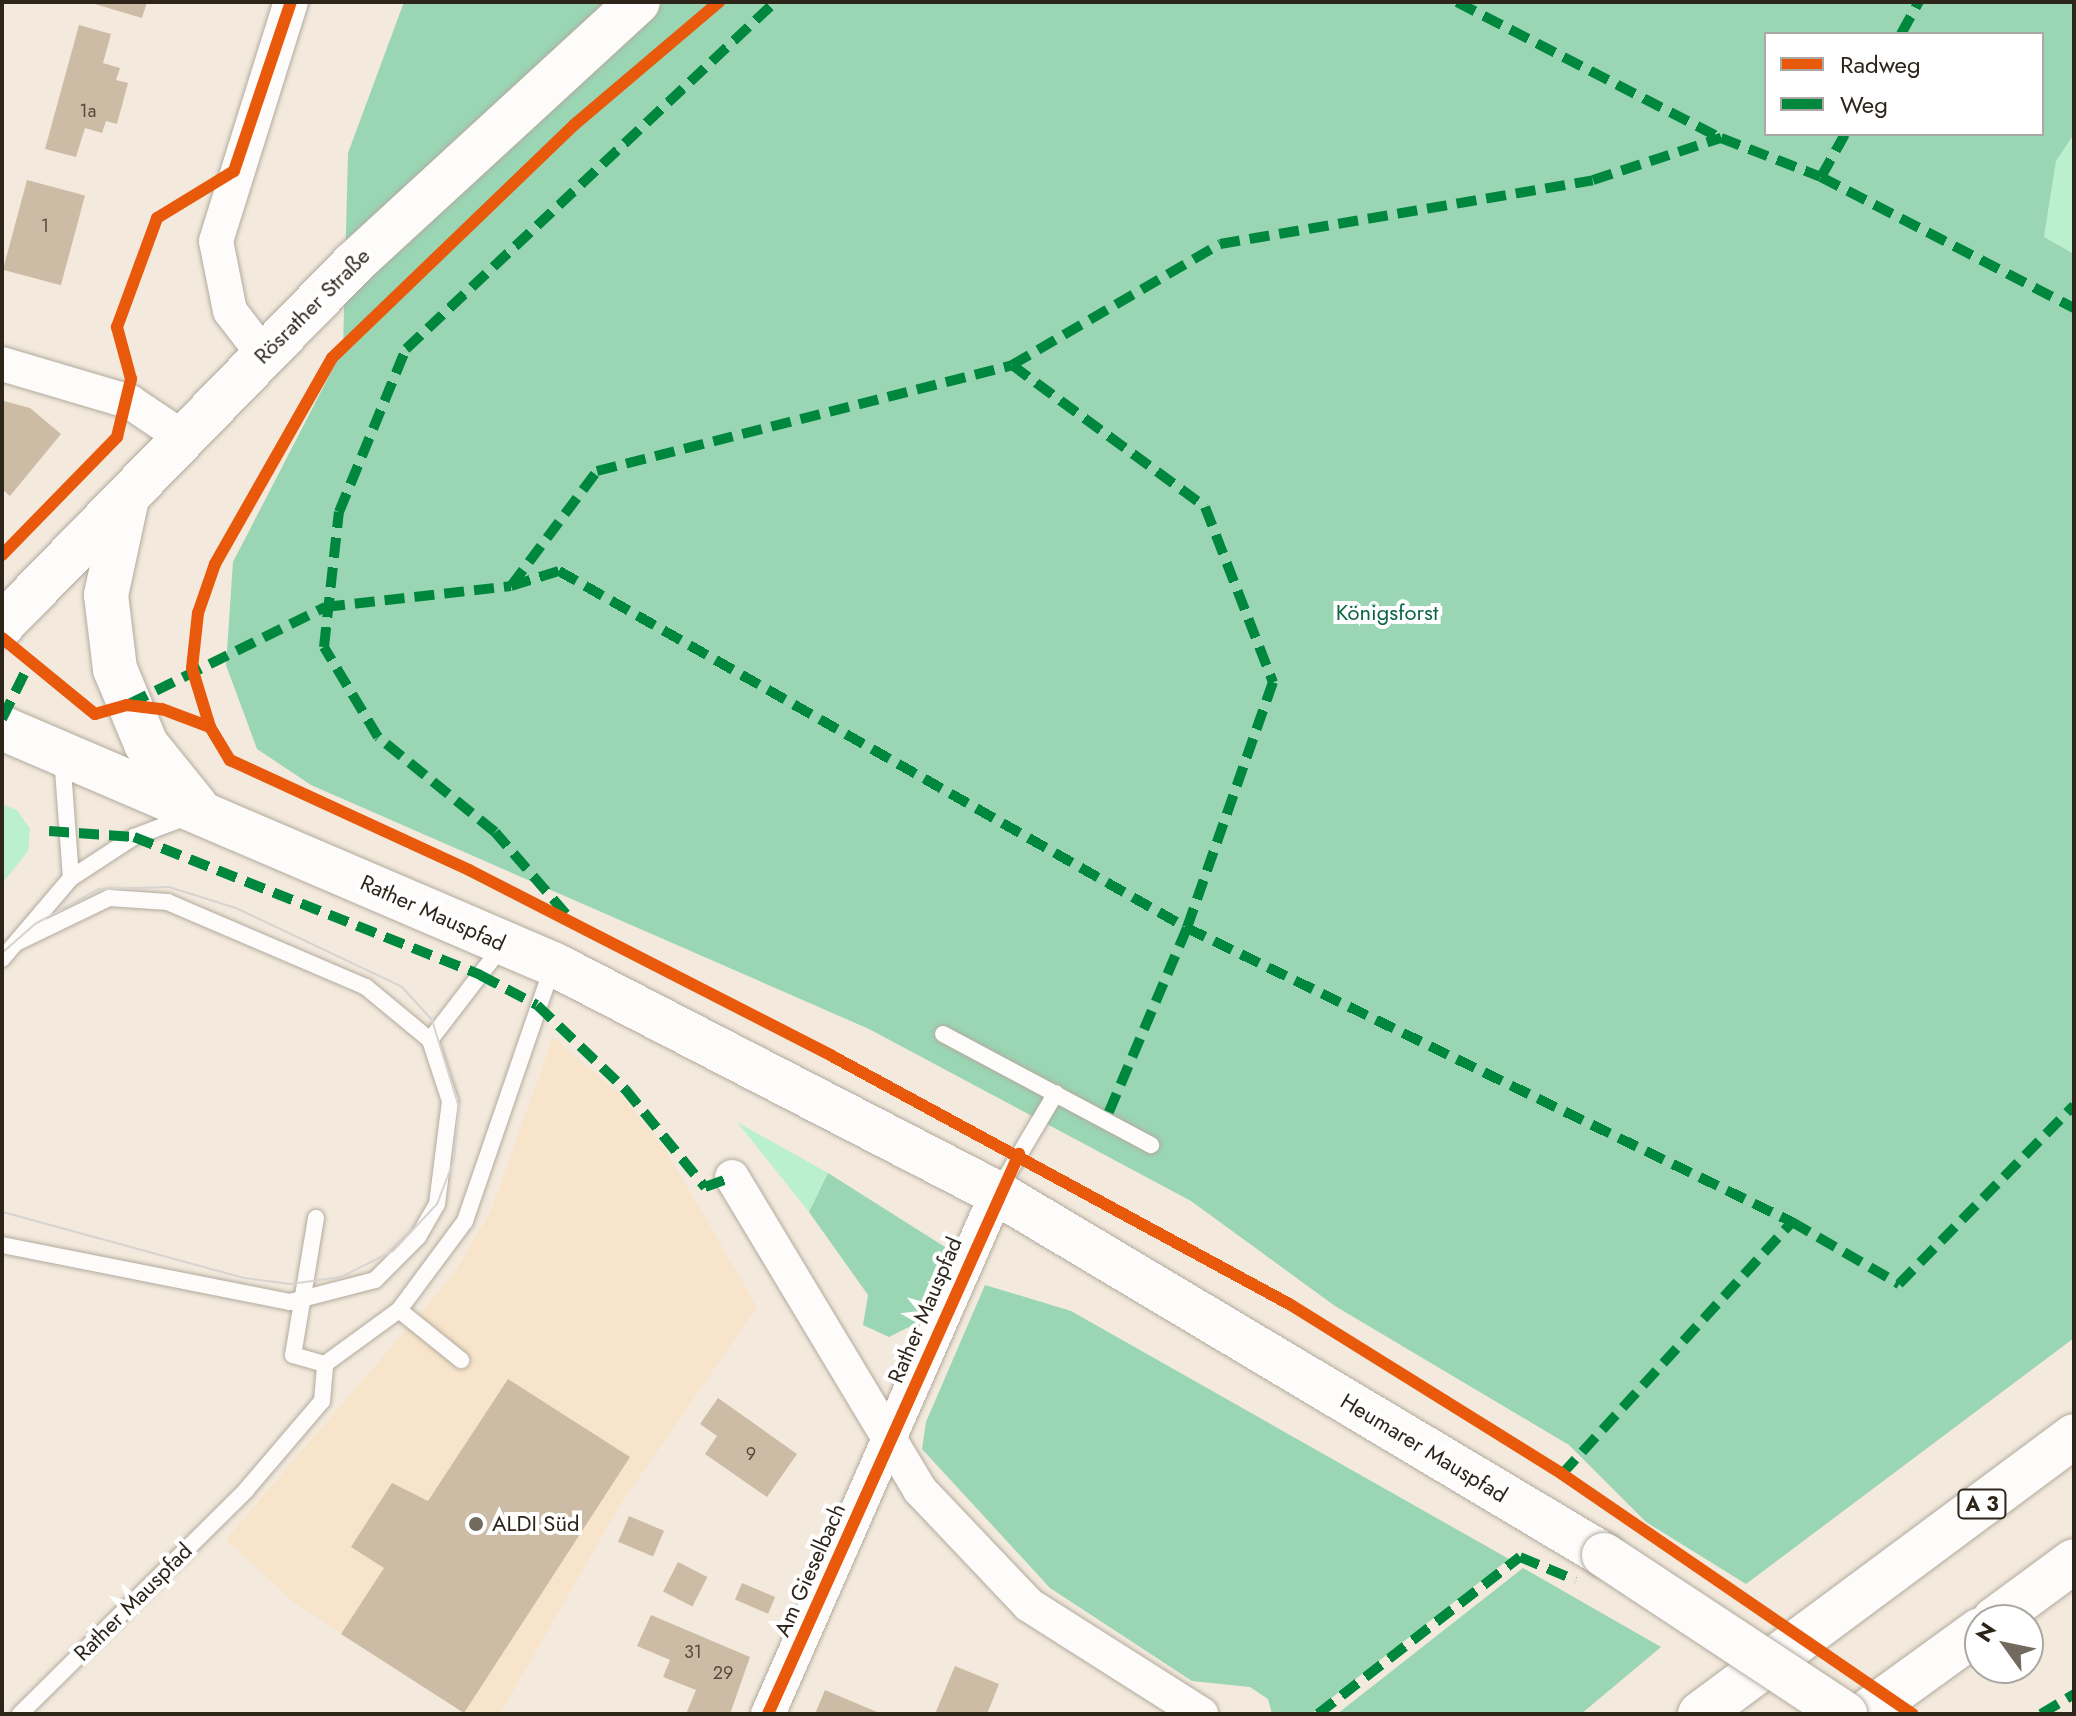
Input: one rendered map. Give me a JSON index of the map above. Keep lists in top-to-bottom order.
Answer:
{
  "streets": {
    "main road": [
      "Rösrather Straße",
      "Rather Mauspfad",
      "Heumarer Mauspfad",
      "A 3"
    ],
    "street": ["Am Gieselbach"]
  },
  "crossings": [
    ["Rather Mauspfad", "Heumarer Mauspfad"],
    ["Rather Mauspfad", "Am Gieselbach"]
  ],
  "parks": ["Königsforst"],
  "places": ["ALDI Süd"],
  "house_numbers": [
    "1a",
    "1",
    "9",
    "31",
    "29"
  ],
  "legend": ["Radweg", "Weg"],
  "north": "top left"
}
